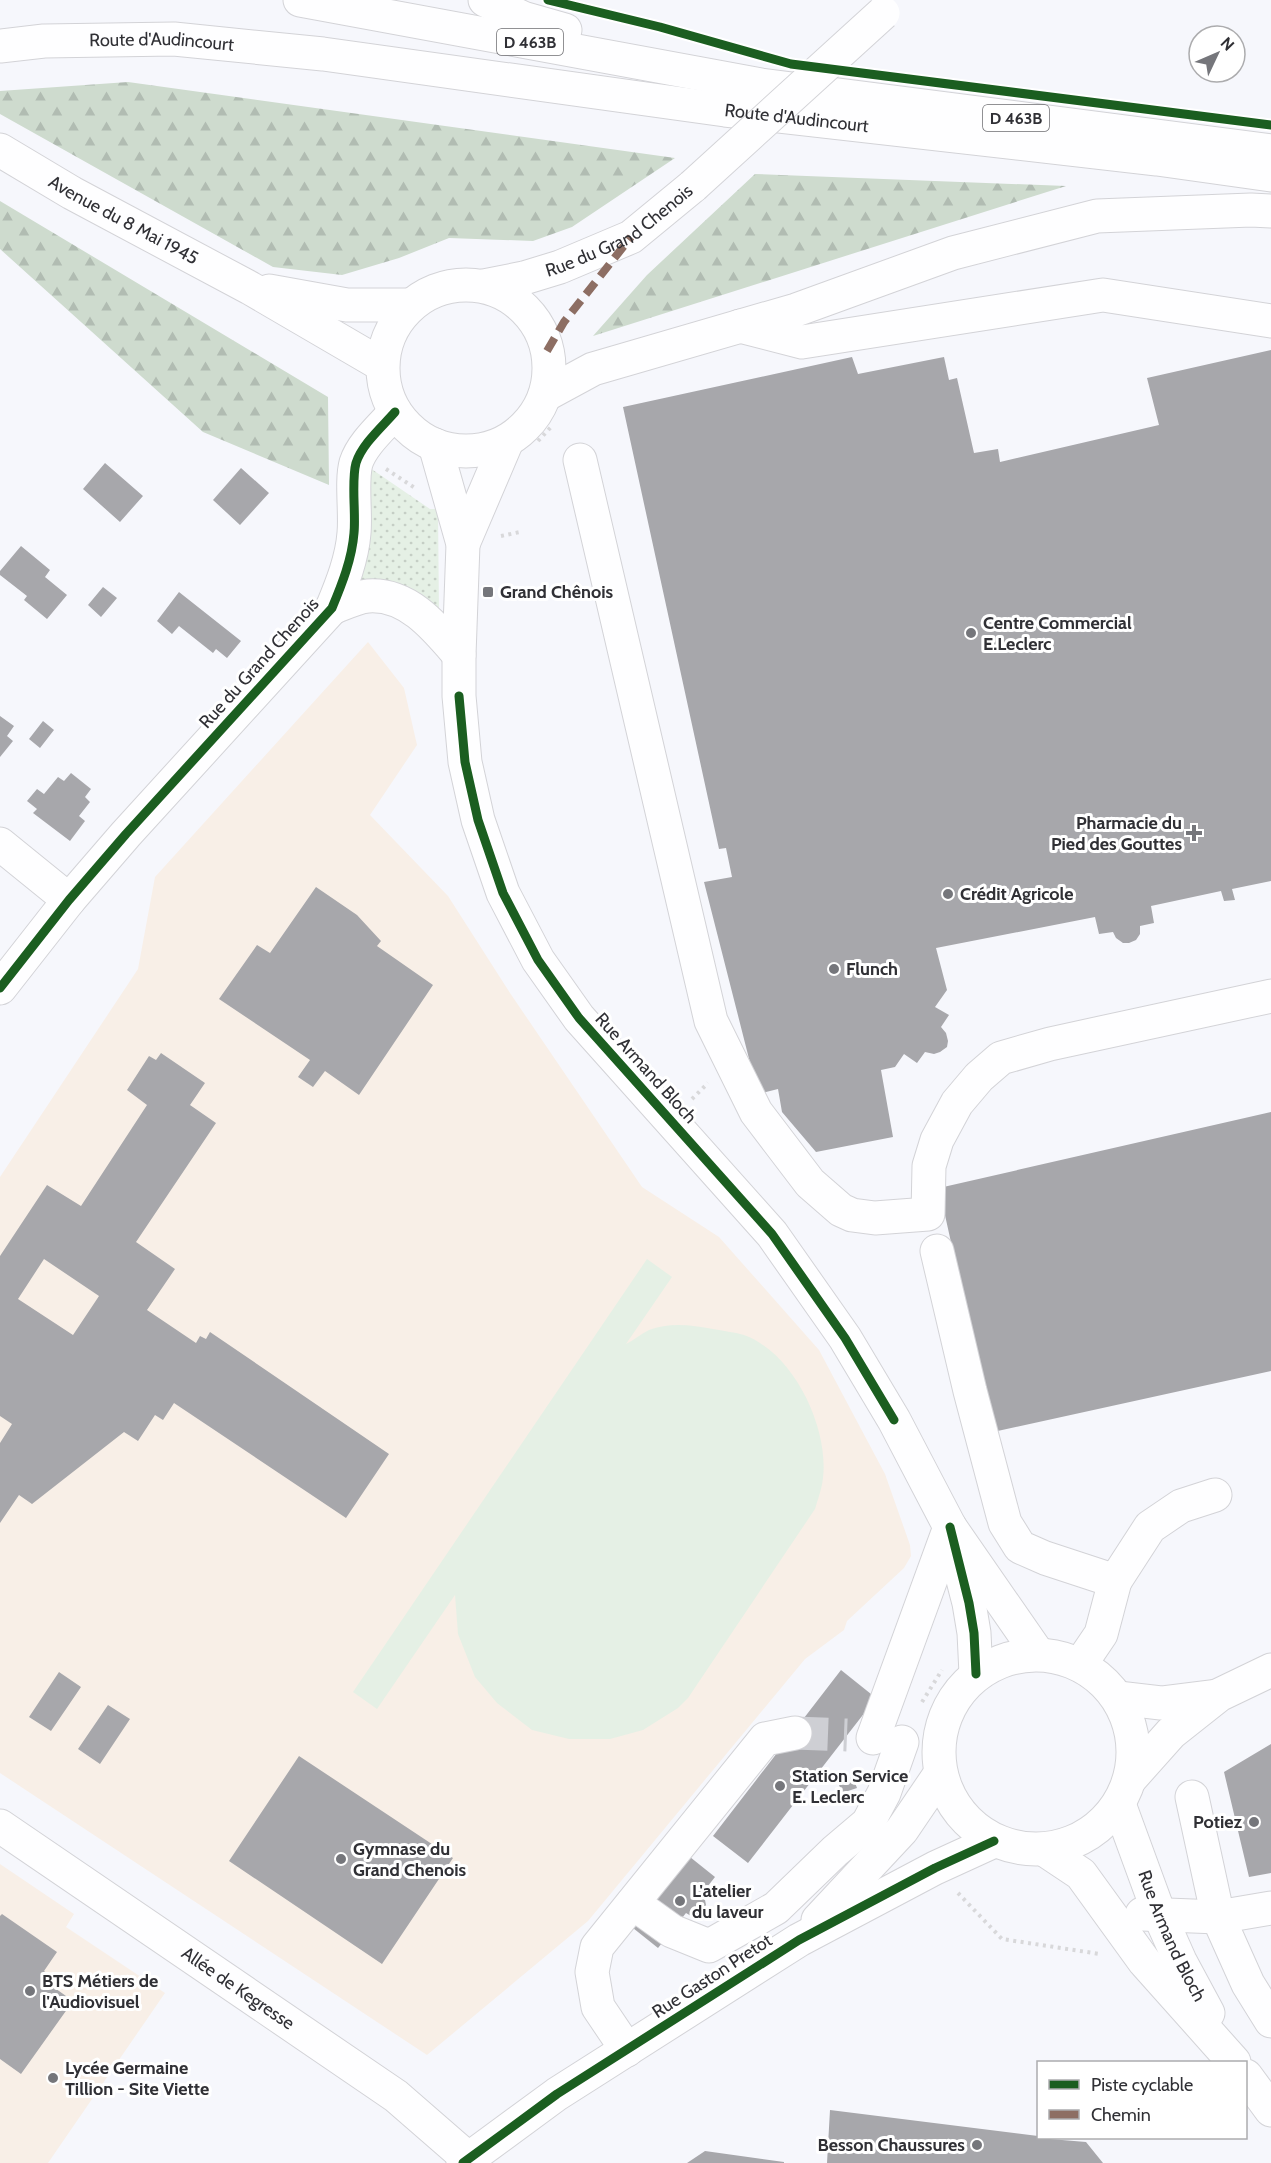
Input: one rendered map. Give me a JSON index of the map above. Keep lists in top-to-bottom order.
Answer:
{
  "streets": {
    "street": [
      "D 463B",
      "Route d'Audincourt",
      "Avenue du 8 Mai 1945",
      "Rue du Grand Chenois",
      "Rue Armand Bloch",
      "Rue Gaston Pretot",
      "Allée de Kegresse"
    ]
  },
  "crossings": [
    ["Avenue du 8 Mai 1945", "Rue du Grand Chenois"],
    ["Avenue du 8 Mai 1945", "Rue Armand Bloch"],
    ["Rue du Grand Chenois", "Rue Armand Bloch"],
    ["Rue Armand Bloch", "Rue Gaston Pretot"],
    ["Rue Gaston Pretot", "Allée de Kegresse"]
  ],
  "places": {
    "transit": ["Grand Chênois"],
    "other": [
      "Centre Commercial E.Leclerc",
      "Crédit Agricole",
      "Flunch",
      "Station Service E. Leclerc",
      "Potiez",
      "Gymnase du Grand Chenois",
      "L'atelier du laveur",
      "BTS Métiers de l'Audiovisuel",
      "Lycée Germaine Tillion - Site Viette",
      "Besson Chaussures"
    ],
    "health": ["Pharmacie du Pied des Gouttes"]
  },
  "legend": ["Piste cyclable", "Chemin"],
  "north": "top right"
}
